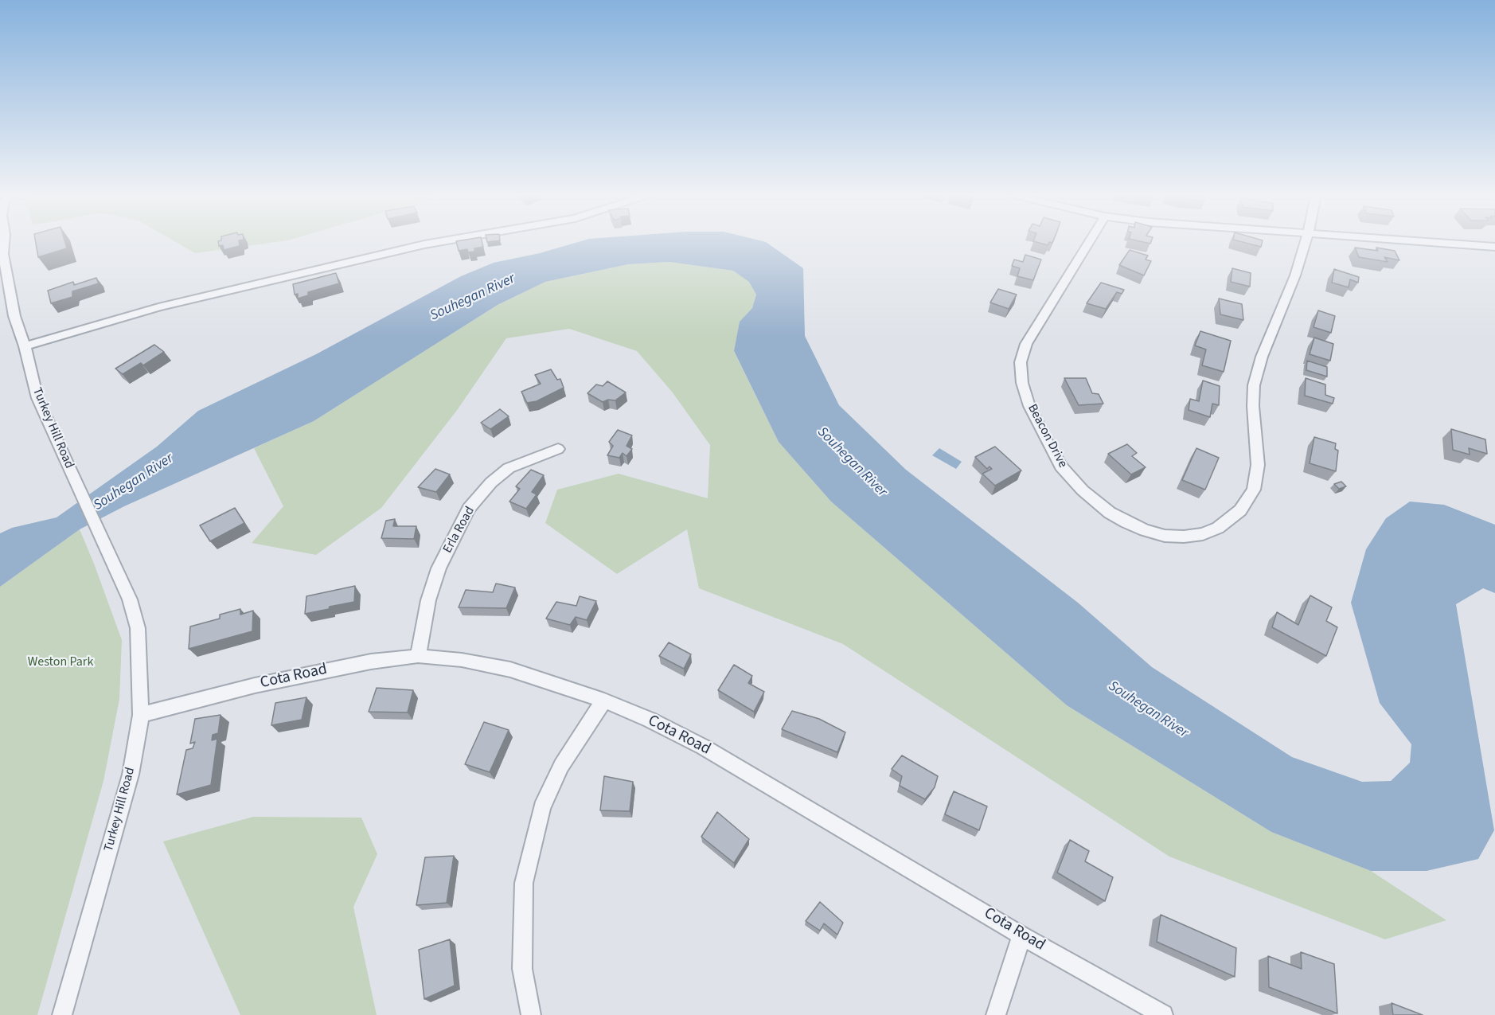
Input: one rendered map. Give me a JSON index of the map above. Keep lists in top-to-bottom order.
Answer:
{
  "streets": {
    "street": [
      "Turkey Hill Road",
      "Beacon Drive",
      "Erla Road",
      "Cota Road"
    ]
  },
  "crossings": [
    ["Turkey Hill Road", "Cota Road"],
    ["Erla Road", "Cota Road"]
  ],
  "water": ["Souhegan River"],
  "parks": ["Weston Park"]
}
